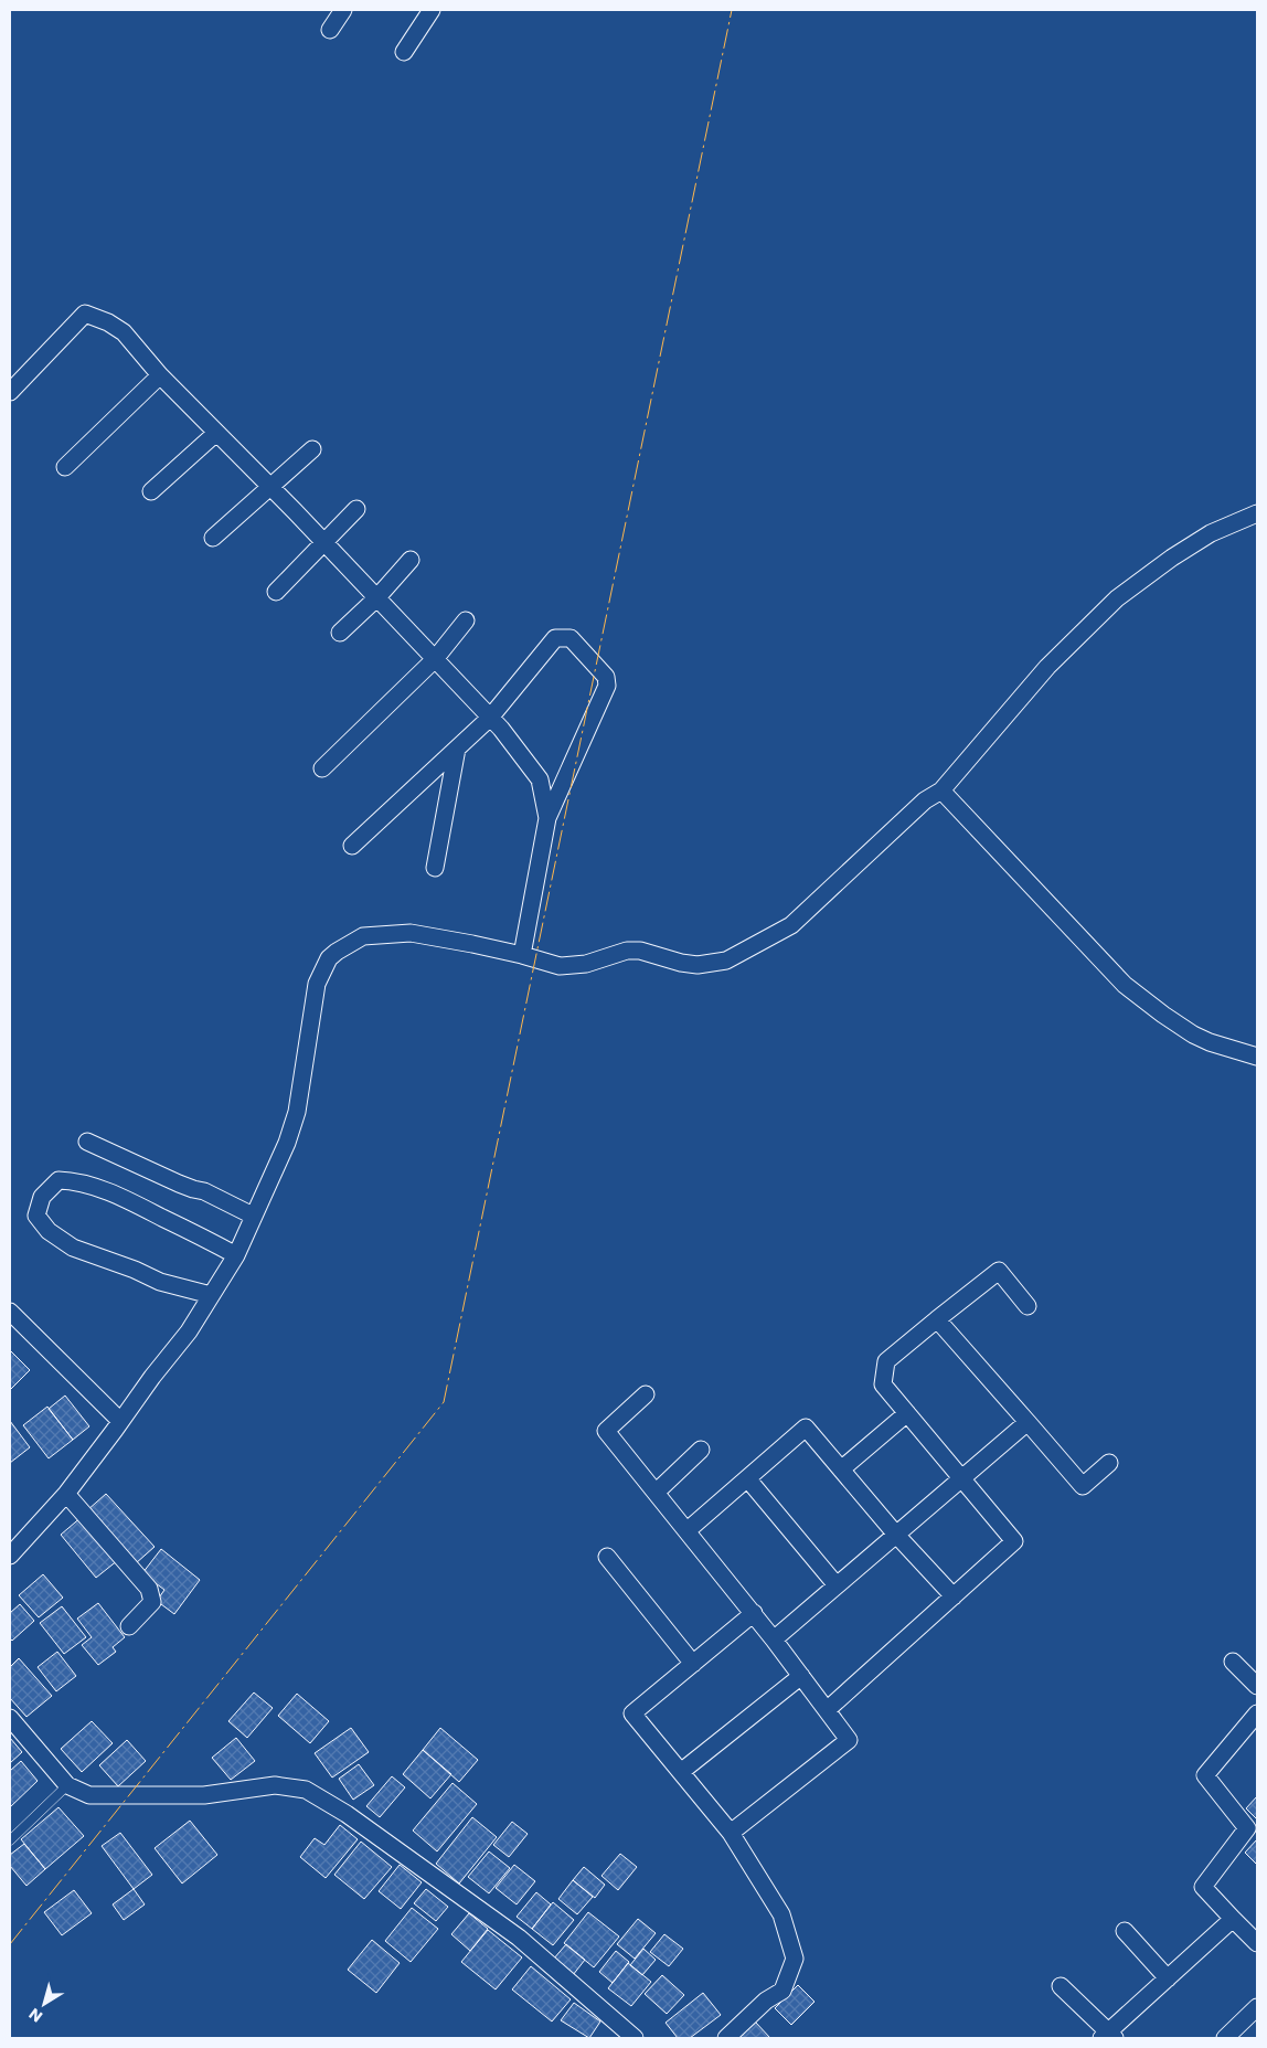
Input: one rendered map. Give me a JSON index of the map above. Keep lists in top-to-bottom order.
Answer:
{
  "north": "bottom left"
}
